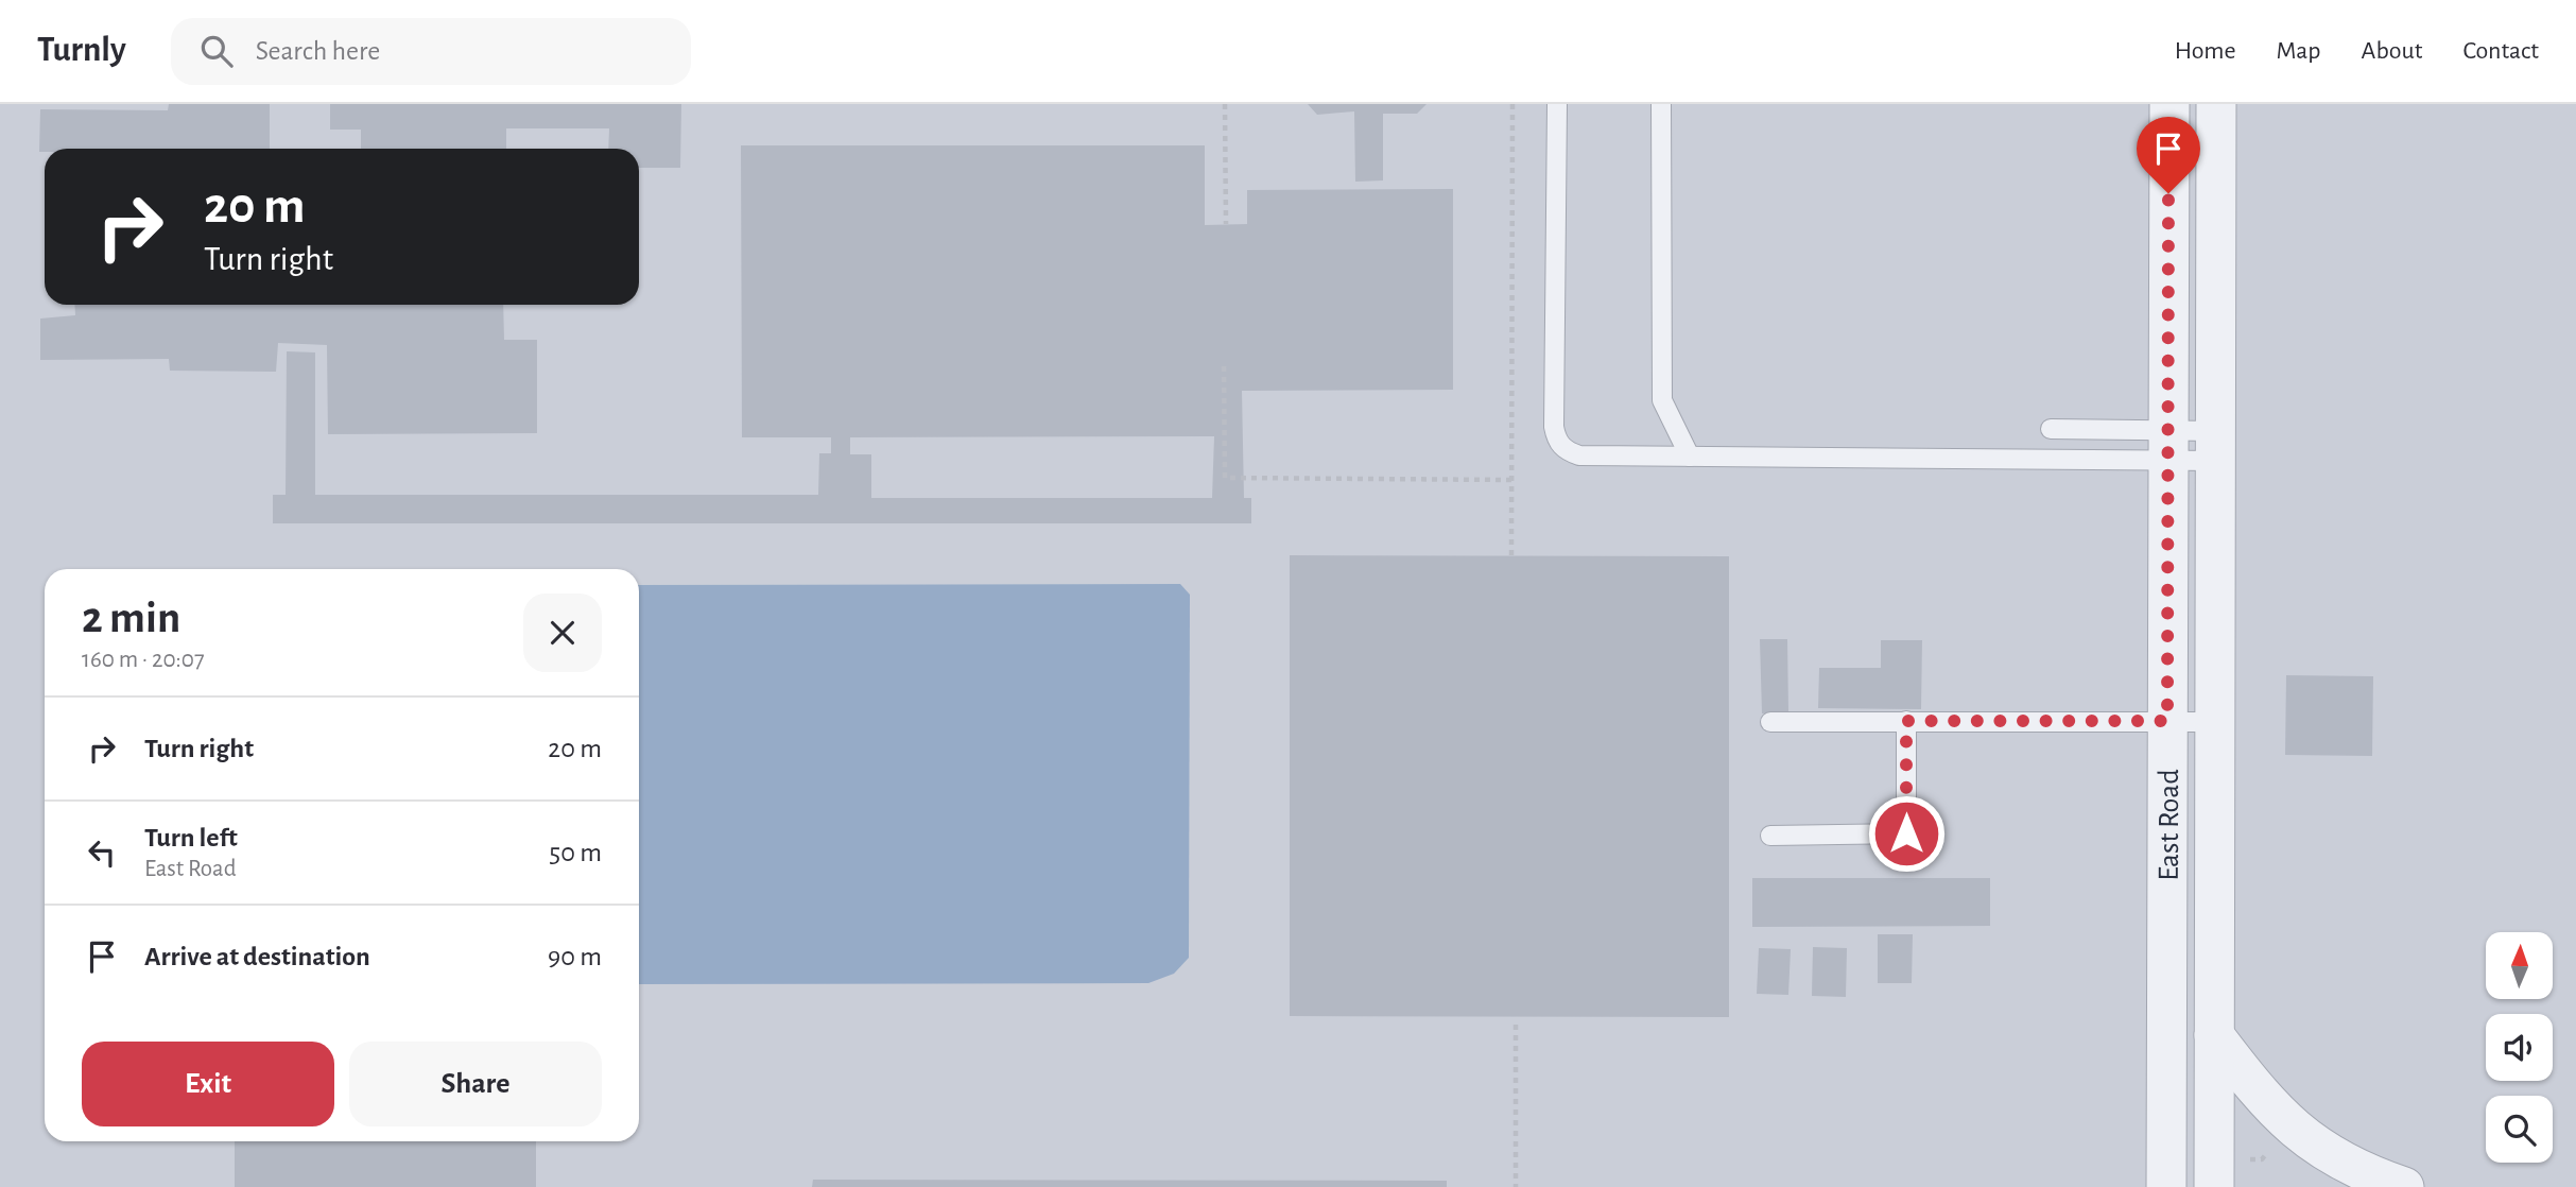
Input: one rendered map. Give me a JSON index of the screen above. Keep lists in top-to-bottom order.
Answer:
{
  "streets": {
    "street": ["East Road"]
  },
  "north": "top",
  "page": {
    "header": "Turnly",
    "search": "Search here",
    "nav": [
      "Home",
      "Map",
      "About",
      "Contact"
    ],
    "turn": ["20 m", "Turn right"],
    "heading": ["2 min", "160 m · 20:07"],
    "list": [
      {
        "name": "Turn right",
        "value": "20 m"
      },
      {
        "name": "Turn left",
        "note": "East Road",
        "value": "50 m"
      },
      {
        "name": "Arrive at destination",
        "value": "90 m"
      }
    ],
    "buttons": ["Exit", "Share"]
  }
}
